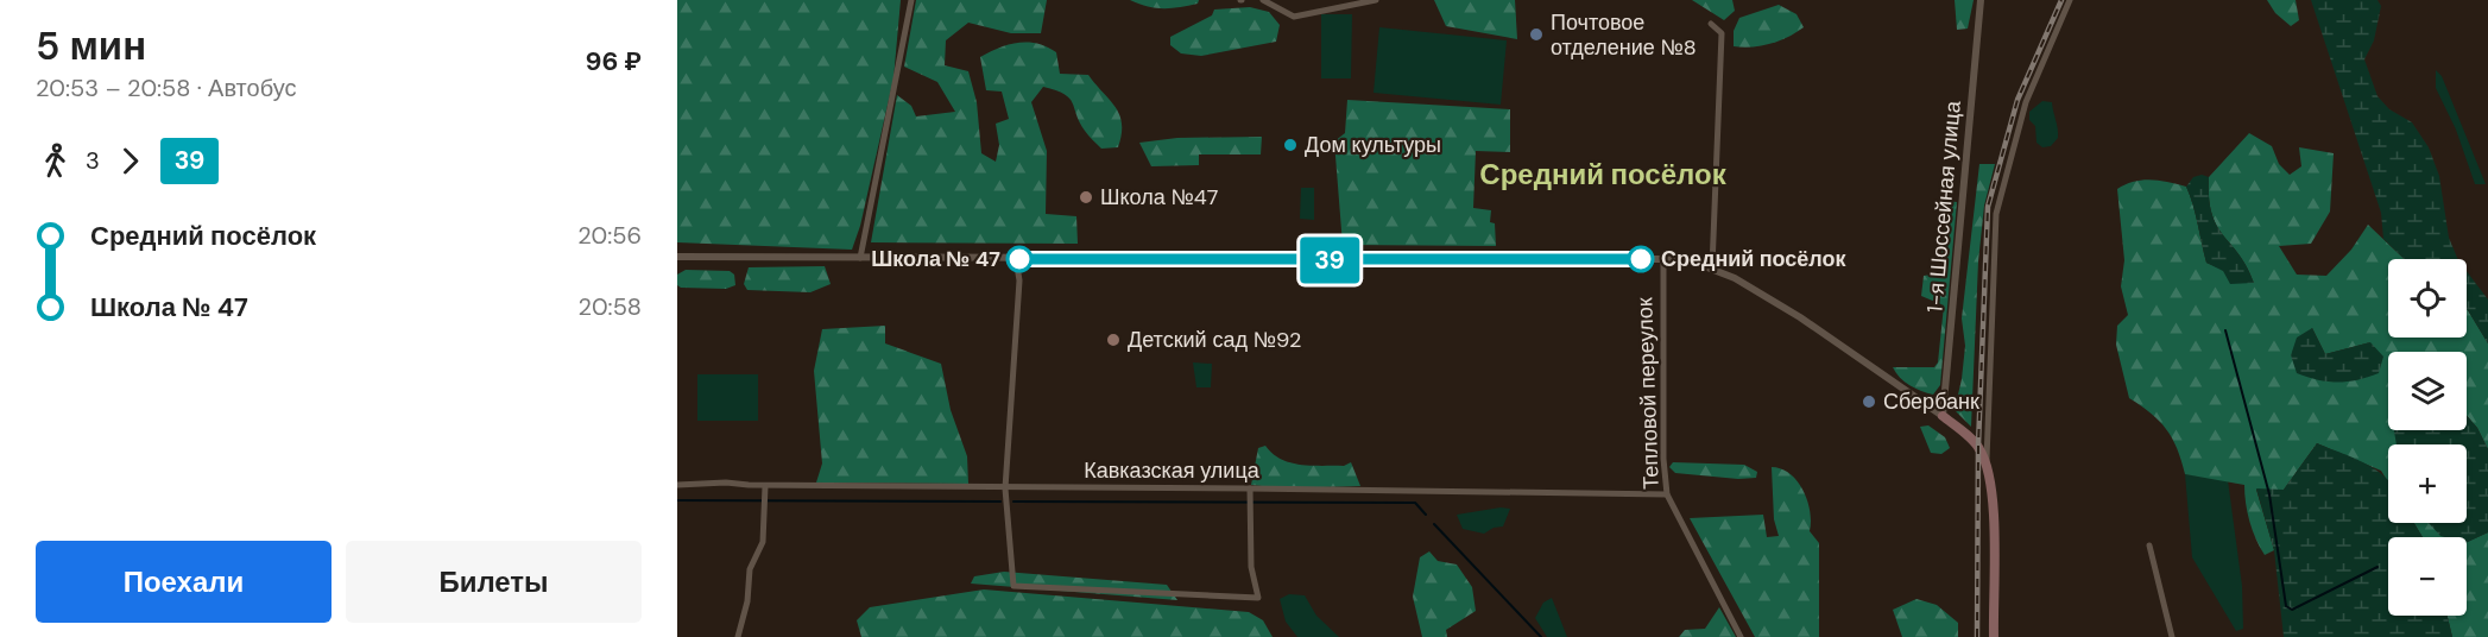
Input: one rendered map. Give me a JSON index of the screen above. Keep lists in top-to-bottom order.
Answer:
{
  "streets": {
    "street": ["1-я Шоссейная улица", "Тепловой переулок", "Кавказская улица"]
  },
  "crossings": [
    ["Тепловой переулок", "Кавказская улица"]
  ],
  "districts": ["Средний посёлок"],
  "places": [
    "Почтовое отделение №8",
    "Дом культуры",
    "Школа №47",
    "Школа № 47",
    "Средний посёлок",
    "Детский сад №92",
    "Сбербанк"
  ],
  "lines": ["bus line 39"],
  "page": {
    "heading": ["5 мин", "20:53 – 20:58 · Автобус", "96 ₽"],
    "on_map": "39",
    "legs": ["3", "39"],
    "list": [
      {
        "name": "Средний посёлок",
        "value": "20:56"
      },
      {
        "name": "Школа № 47",
        "value": "20:58"
      }
    ],
    "map_buttons": ["+", "−"],
    "buttons": ["Поехали", "Билеты"]
  }
}
